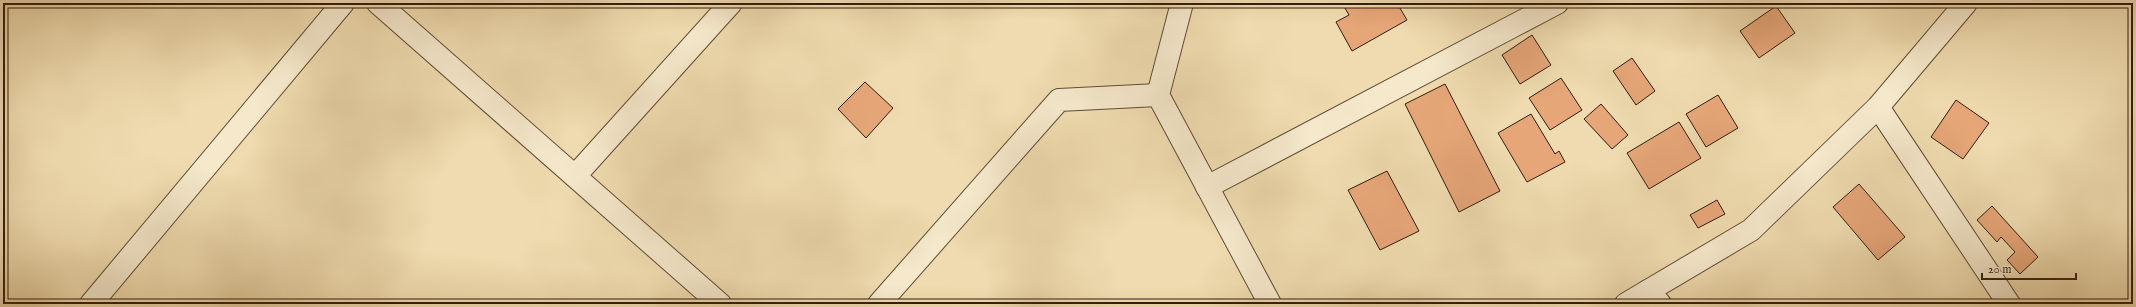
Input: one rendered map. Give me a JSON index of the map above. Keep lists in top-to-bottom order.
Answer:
{
  "scale_bar": "20 m"
}
